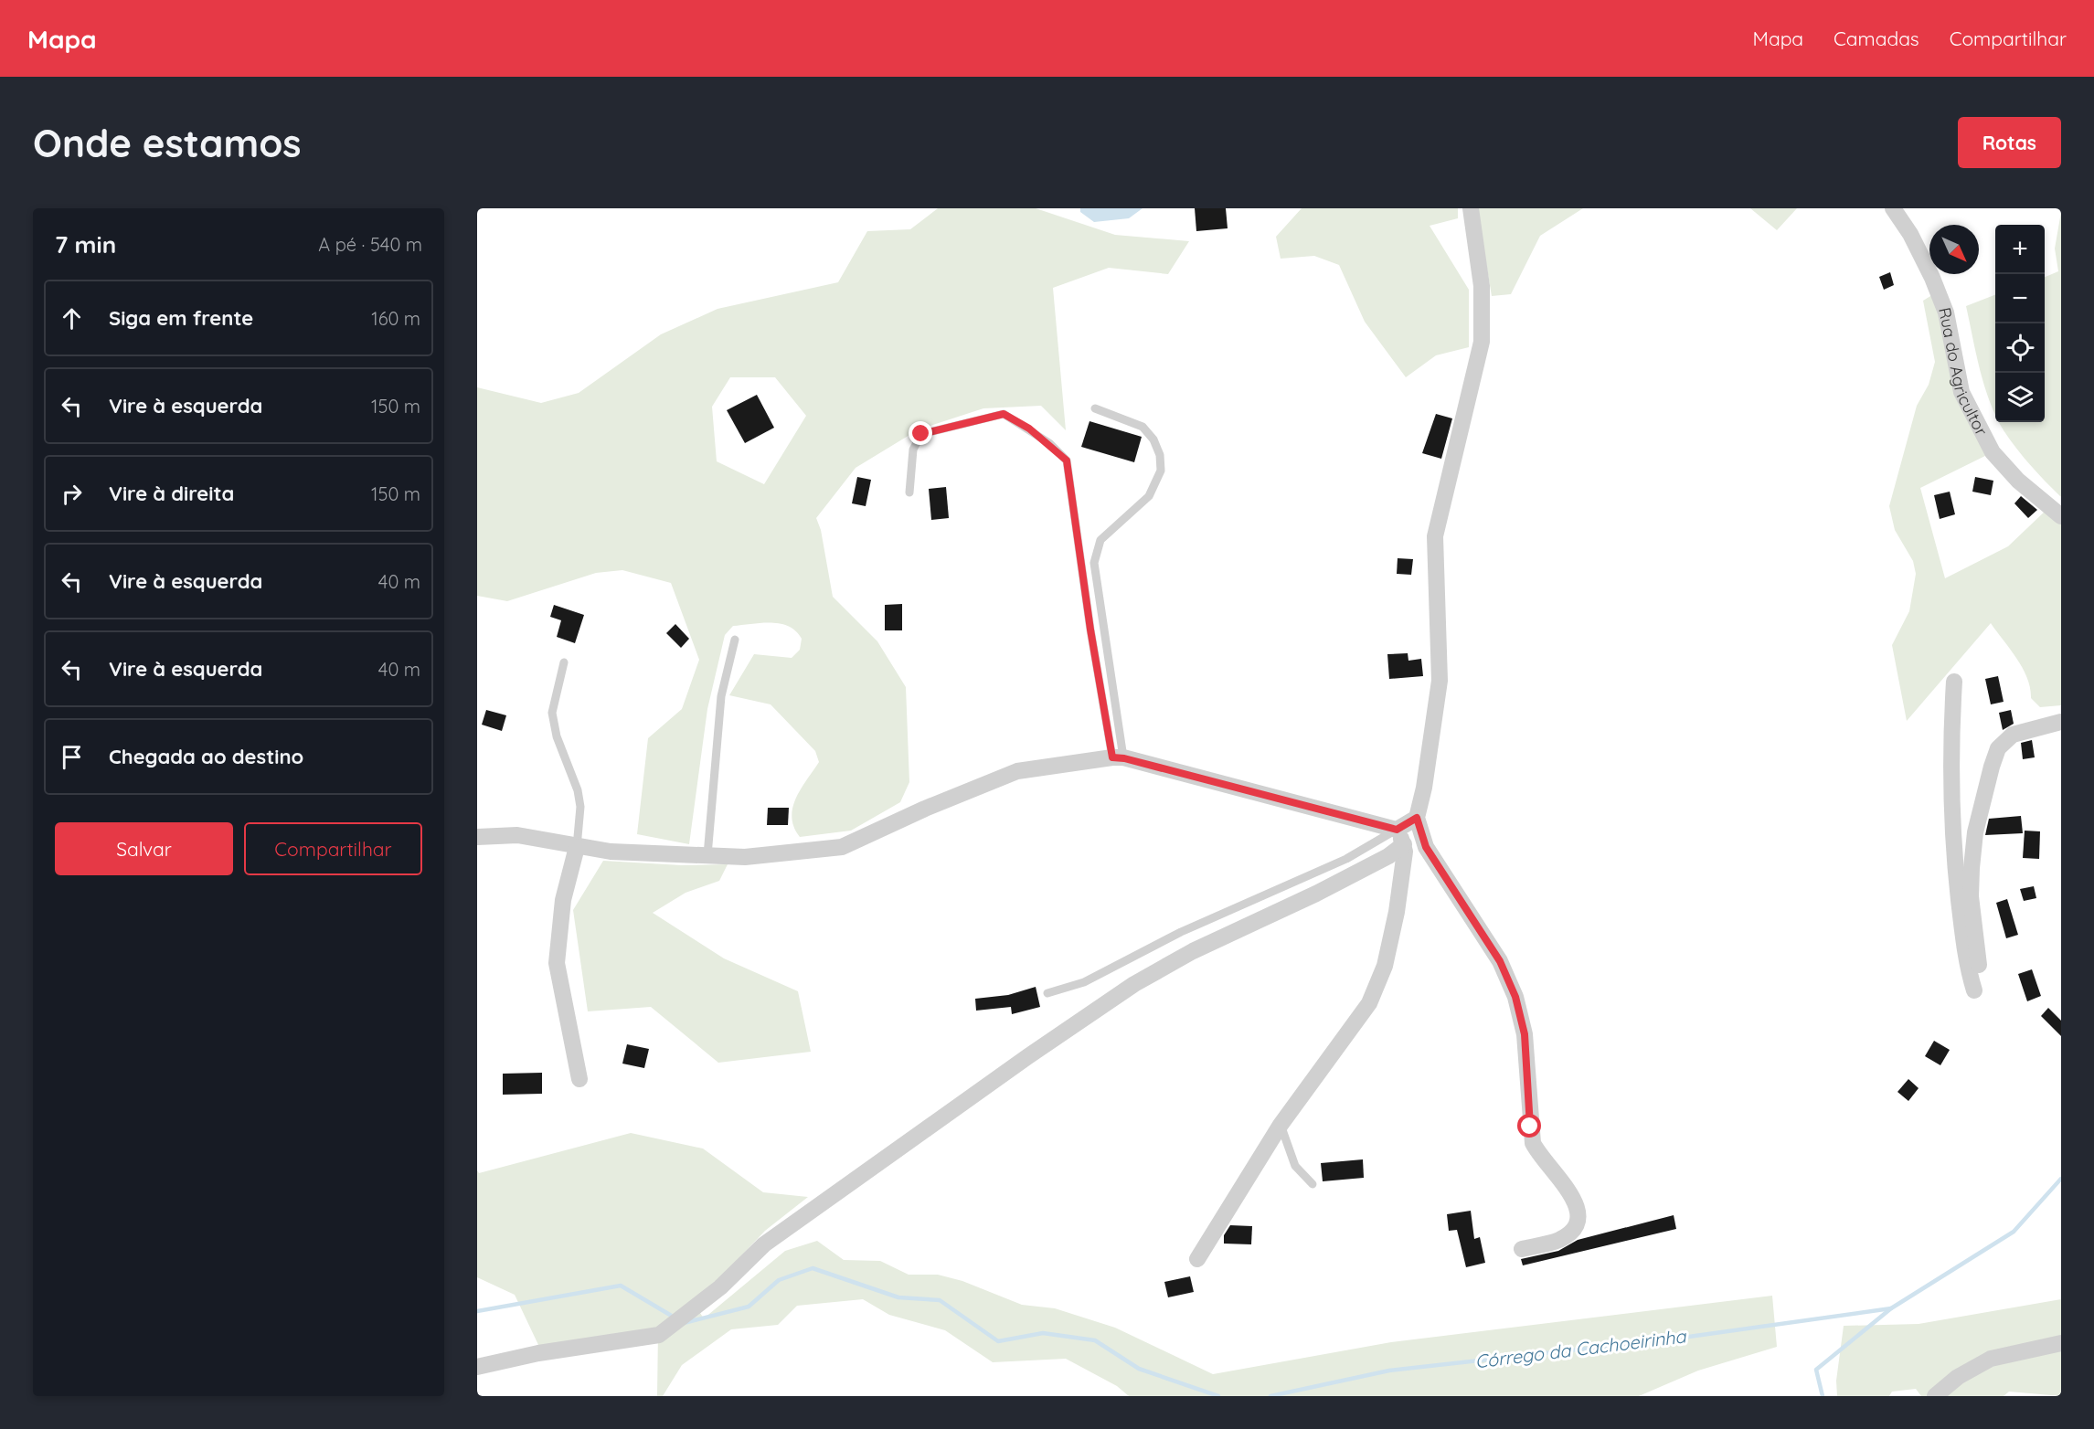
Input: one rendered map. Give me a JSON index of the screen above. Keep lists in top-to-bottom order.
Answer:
{
  "streets": {
    "street": ["Rua do Agricultor"]
  },
  "water": ["Córrego da Cachoeirinha"],
  "north": "bottom right",
  "page": {
    "header": "Mapa",
    "nav": ["Mapa", "Camadas", "Compartilhar"],
    "buttons": [
      "Rotas",
      ["Salvar", "Compartilhar"]
    ],
    "title": "Onde estamos",
    "heading": ["7 min", "A pé · 540 m"],
    "map_buttons": ["+", "−"],
    "list": [
      ["Siga em frente", "160 m"],
      ["Vire à esquerda", "150 m"],
      ["Vire à direita", "150 m"],
      ["Vire à esquerda", "40 m"],
      ["Vire à esquerda", "40 m"],
      "Chegada ao destino"
    ]
  }
}
